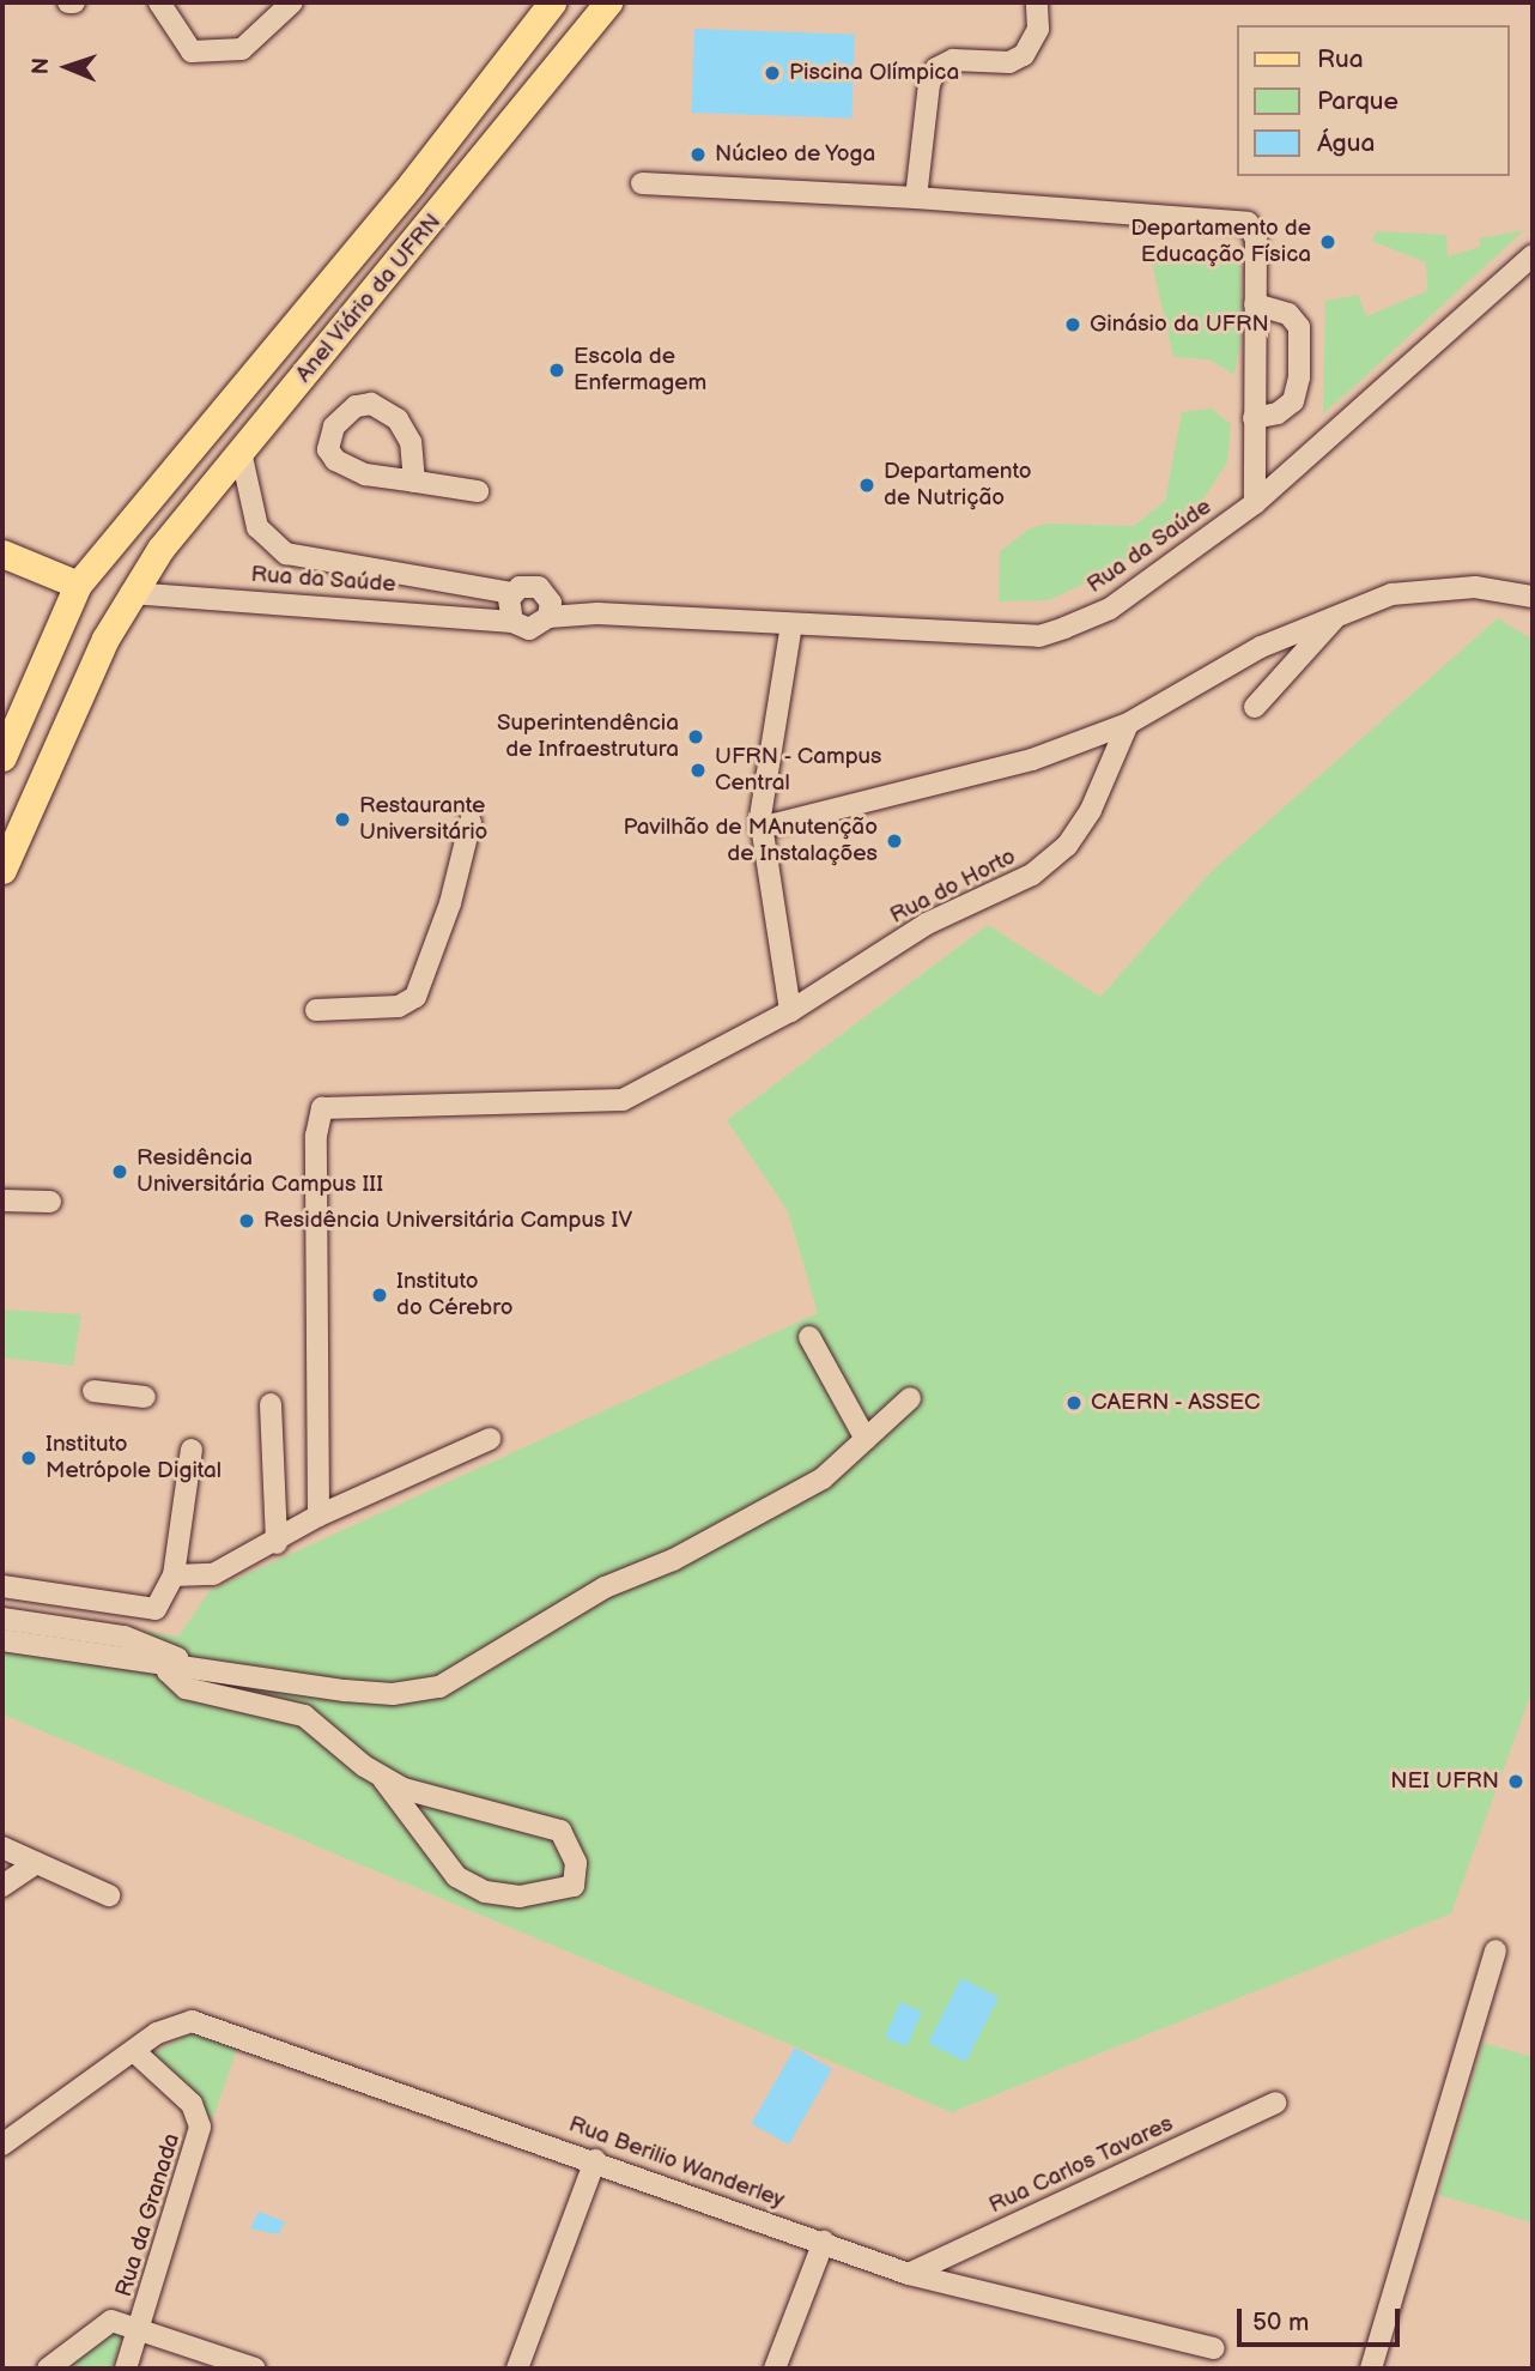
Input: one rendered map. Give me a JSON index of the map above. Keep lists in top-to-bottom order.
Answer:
{
  "streets": {
    "main road": ["Anel Viário da UFRN"],
    "street": [
      "Rua da Saúde",
      "Rua do Horto",
      "Rua Berilio Wanderley",
      "Rua Carlos Tavares",
      "Rua da Granada"
    ]
  },
  "crossings": [
    ["Anel Viário da UFRN", "Rua da Saúde"],
    ["Rua Berilio Wanderley", "Rua Carlos Tavares"],
    ["Rua Berilio Wanderley", "Rua da Granada"]
  ],
  "places": [
    "Piscina Olímpica",
    "Núcleo de Yoga",
    "Departamento de Educação Física",
    "Ginásio da UFRN",
    "Escola de Enfermagem",
    "Departamento de Nutrição",
    "Superintendência de Infraestrutura",
    "UFRN - Campus Central",
    "Restaurante Universitário",
    "Pavilhão de MAnutenção de Instalações",
    "Residência Universitária Campus III",
    "Residência Universitária Campus IV",
    "Instituto do Cérebro",
    "CAERN - ASSEC",
    "Instituto Metrópole Digital",
    "NEI UFRN"
  ],
  "legend": ["Rua", "Parque", "Água"],
  "scale_bar": "50 m",
  "north": "left"
}
